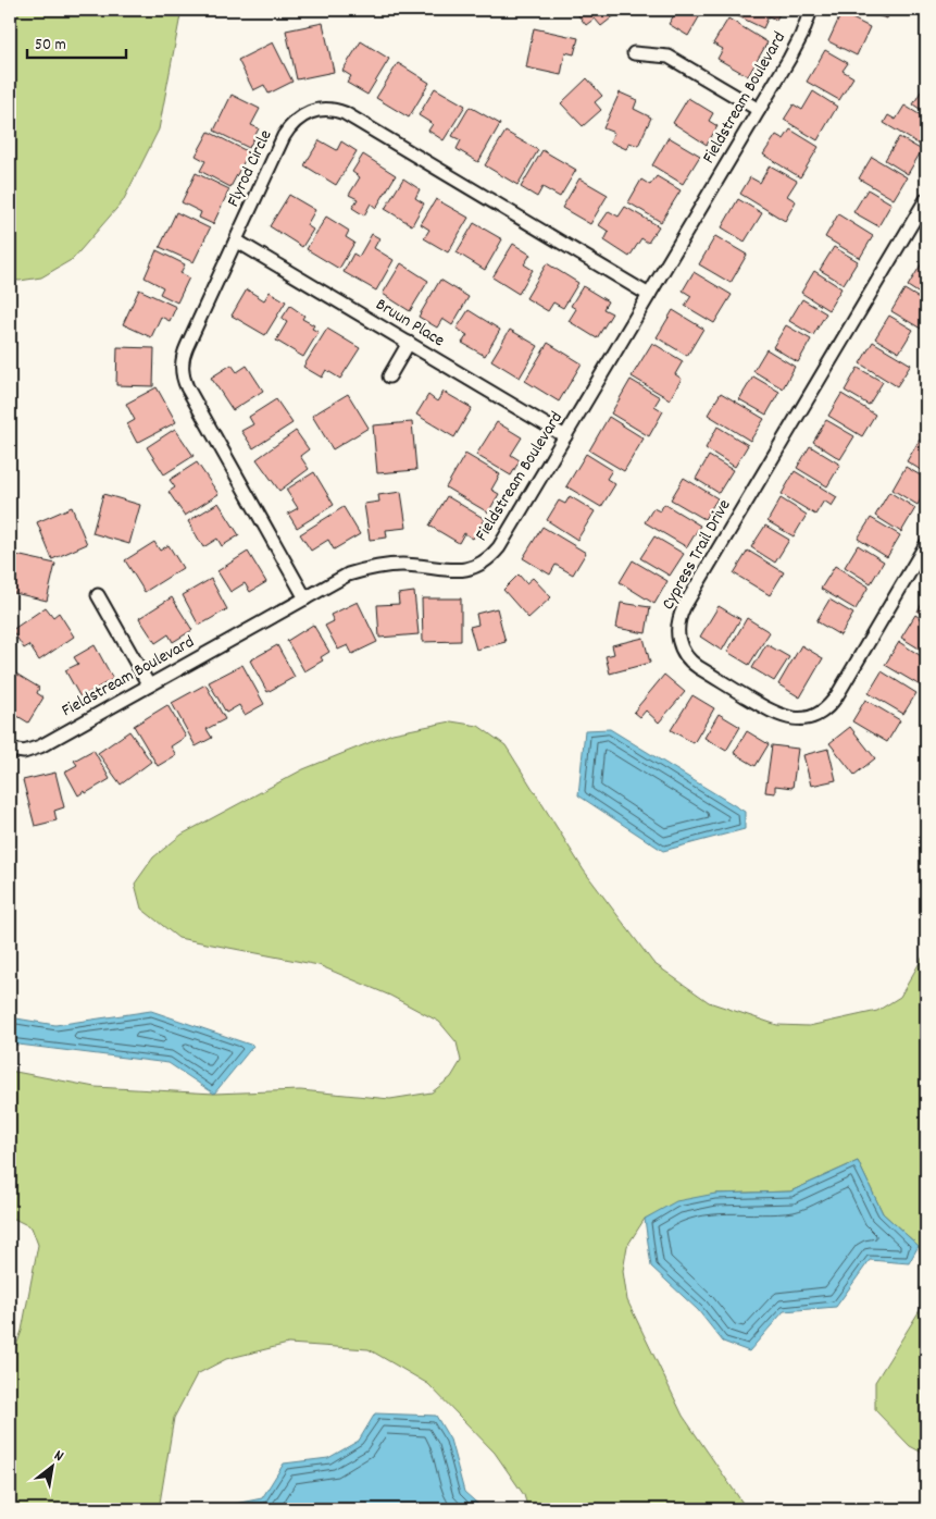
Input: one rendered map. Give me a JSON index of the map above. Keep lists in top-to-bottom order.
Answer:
{
  "streets": {
    "street": [
      "Fieldstream Boulevard",
      "Flyrod Circle",
      "Bruun Place",
      "Cypress Trail Drive"
    ]
  },
  "crossings": [
    ["Fieldstream Boulevard", "Flyrod Circle"],
    ["Fieldstream Boulevard", "Bruun Place"],
    ["Flyrod Circle", "Bruun Place"]
  ],
  "scale_bar": "50 m",
  "north": "top right"
}
